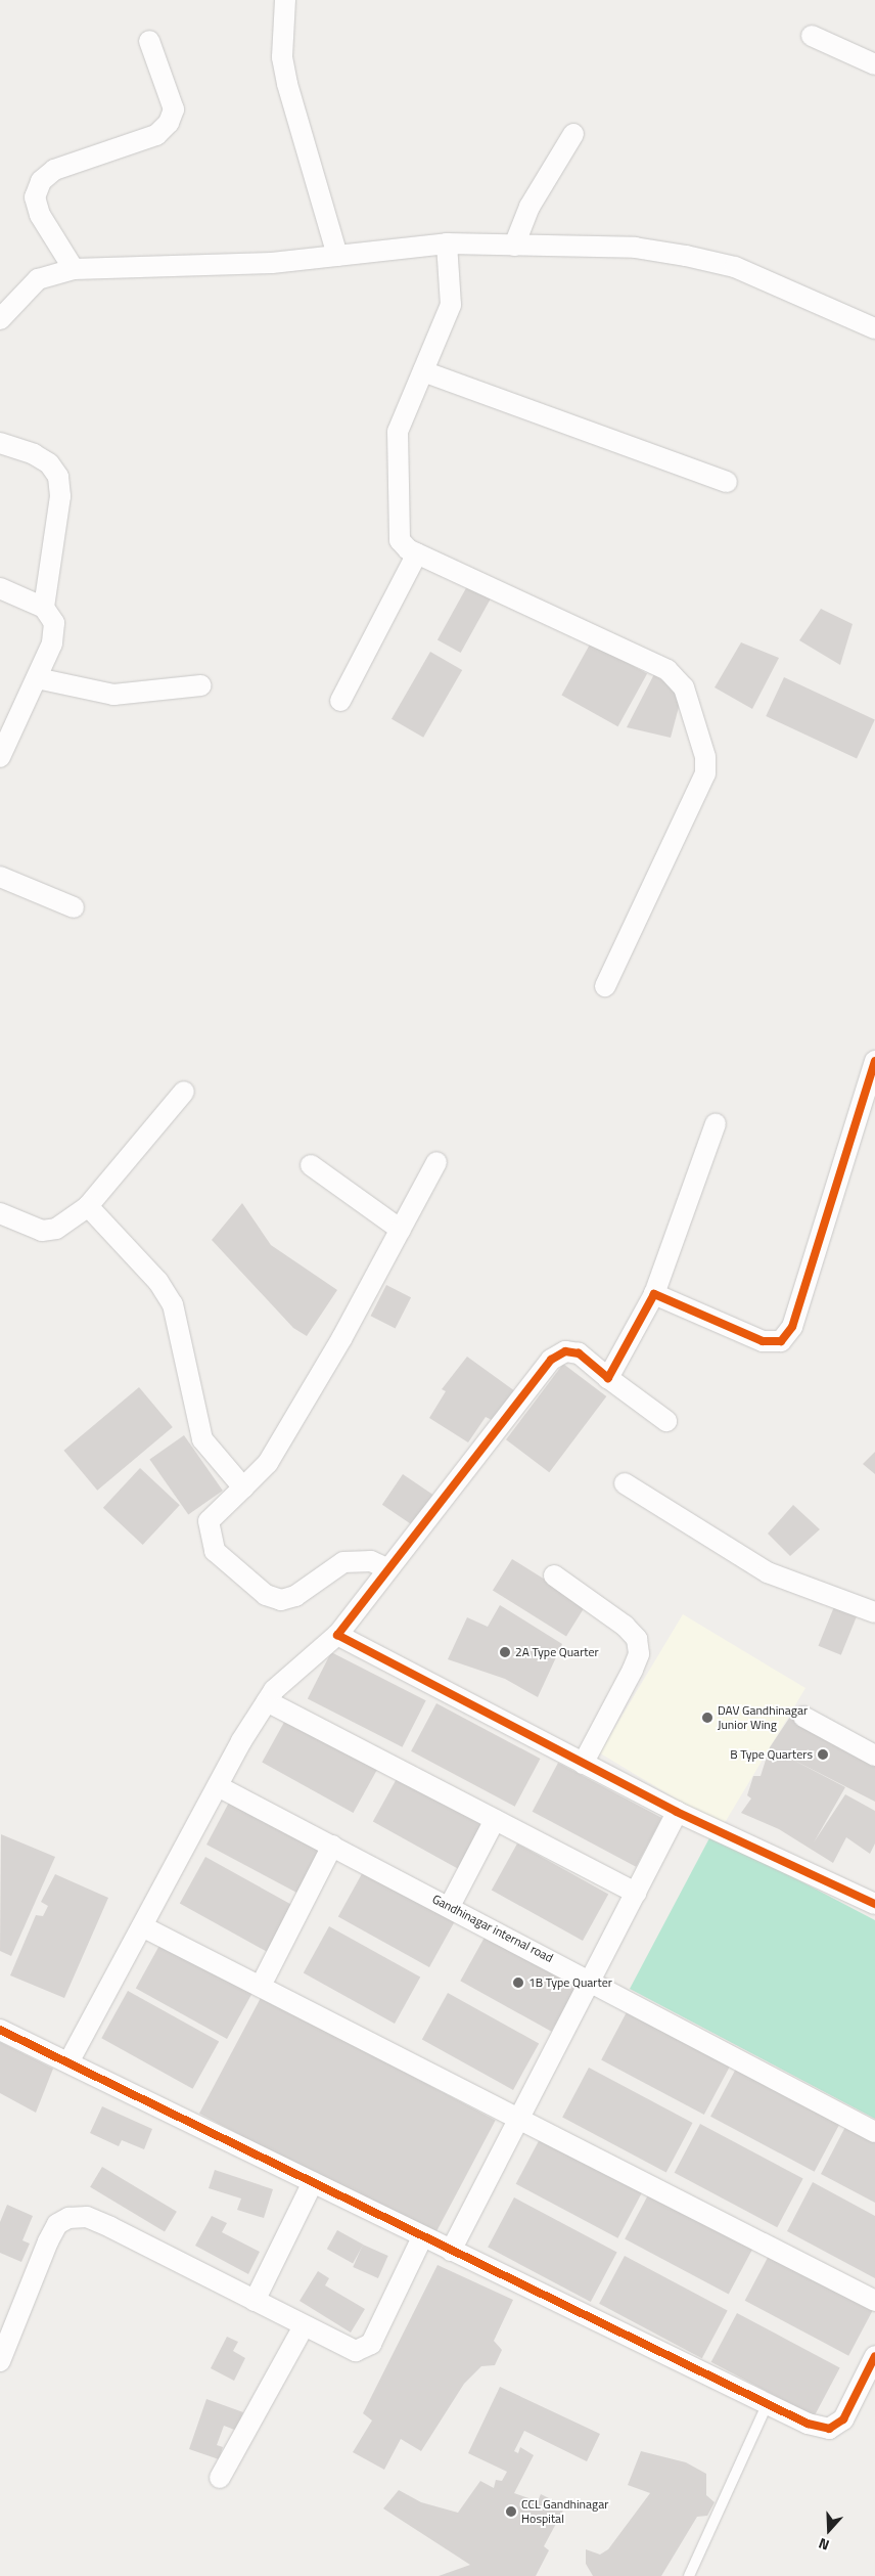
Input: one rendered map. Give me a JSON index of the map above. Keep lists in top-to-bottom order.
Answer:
{
  "streets": {
    "street": ["Gandhinagar internal road"]
  },
  "places": [
    "2A Type Quarter",
    "DAV Gandhinagar Junior Wing",
    "B Type Quarters",
    "1B Type Quarter",
    "CCL Gandhinagar Hospital"
  ],
  "north": "bottom"
}
